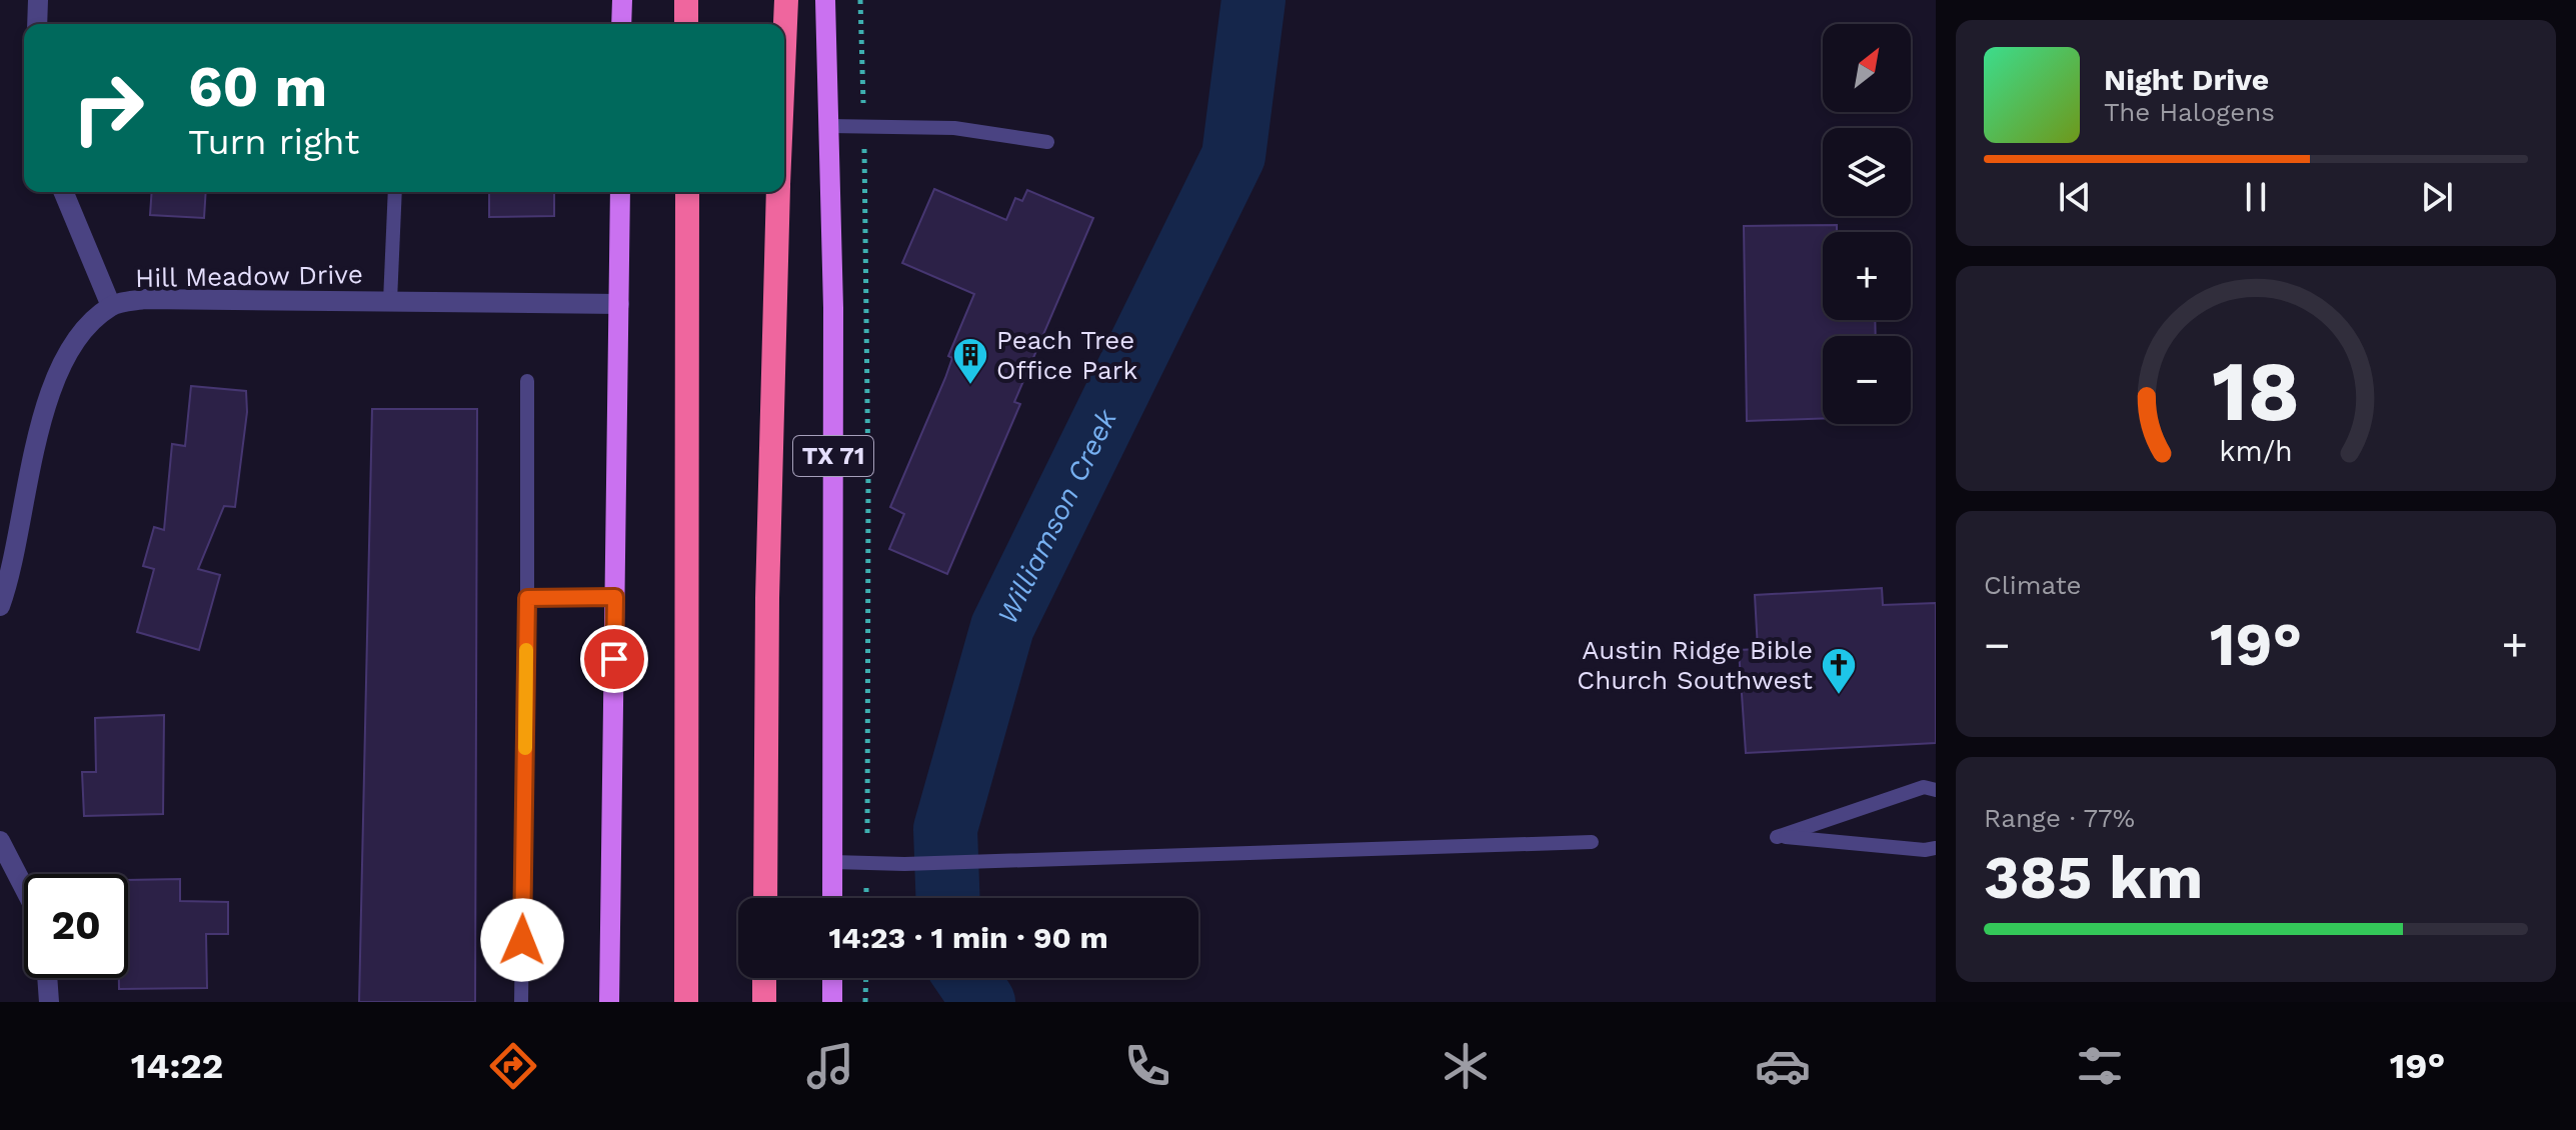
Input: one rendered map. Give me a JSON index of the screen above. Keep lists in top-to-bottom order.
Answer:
{
  "streets": {
    "highway": ["TX 71"],
    "street": ["Hill Meadow Drive"]
  },
  "water": ["Williamson Creek"],
  "places": {
    "building": ["Peach Tree Office Park"],
    "church": ["Austin Ridge Bible Church Southwest"]
  },
  "north": "top right",
  "page": {
    "map_buttons": ["+", "−"],
    "turn": ["60 m", "Turn right"],
    "song": ["Night Drive", "The Halogens"],
    "tile": [
      "Climate",
      ["Range · 77%", "385 km"]
    ],
    "heat": ["−", "19°", "+"],
    "limit": "20",
    "trip": "14:23 · 1 min · 90 m",
    "tabs": ["14:22", "19°"],
    "gauge": ["18", "km/h"]
  }
}
